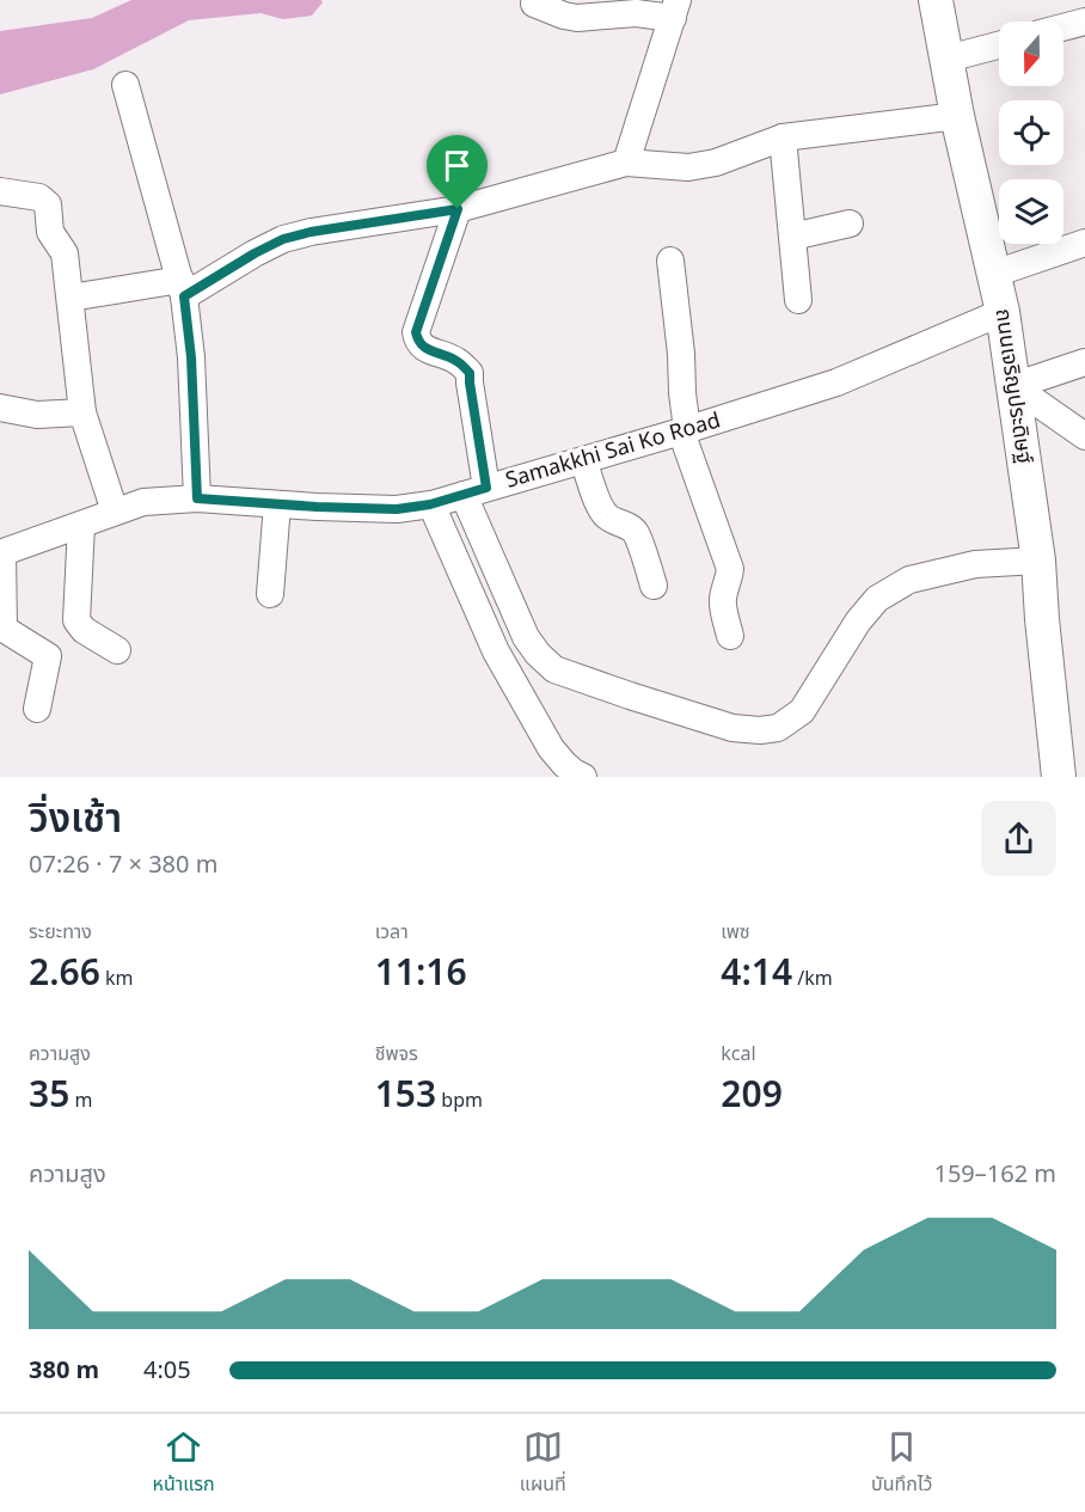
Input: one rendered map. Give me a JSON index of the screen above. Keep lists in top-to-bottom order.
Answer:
{
  "streets": {
    "main road": ["ถนนเจริญประดิษฐ์"],
    "street": ["Samakkhi Sai Ko Road"]
  },
  "crossings": [
    ["ถนนเจริญประดิษฐ์", "Samakkhi Sai Ko Road"]
  ],
  "north": "bottom",
  "page": {
    "heading": ["วิ่งเช้า", "07:26 · 7 × 380 m"],
    "stats": [
      ["ระยะทาง", "2.66 km"],
      ["เวลา", "11:16"],
      ["เพซ", "4:14 /km"],
      ["ความสูง", "35 m"],
      ["ชีพจร", "153 bpm"],
      ["kcal", "209"]
    ],
    "chart": ["ความสูง", "159–162 m"],
    "list": [
      {
        "name": "380 m",
        "note": "4:05"
      }
    ],
    "tabs": ["หน้าแรก", "แผนที่", "บันทึกไว้"]
  }
}
